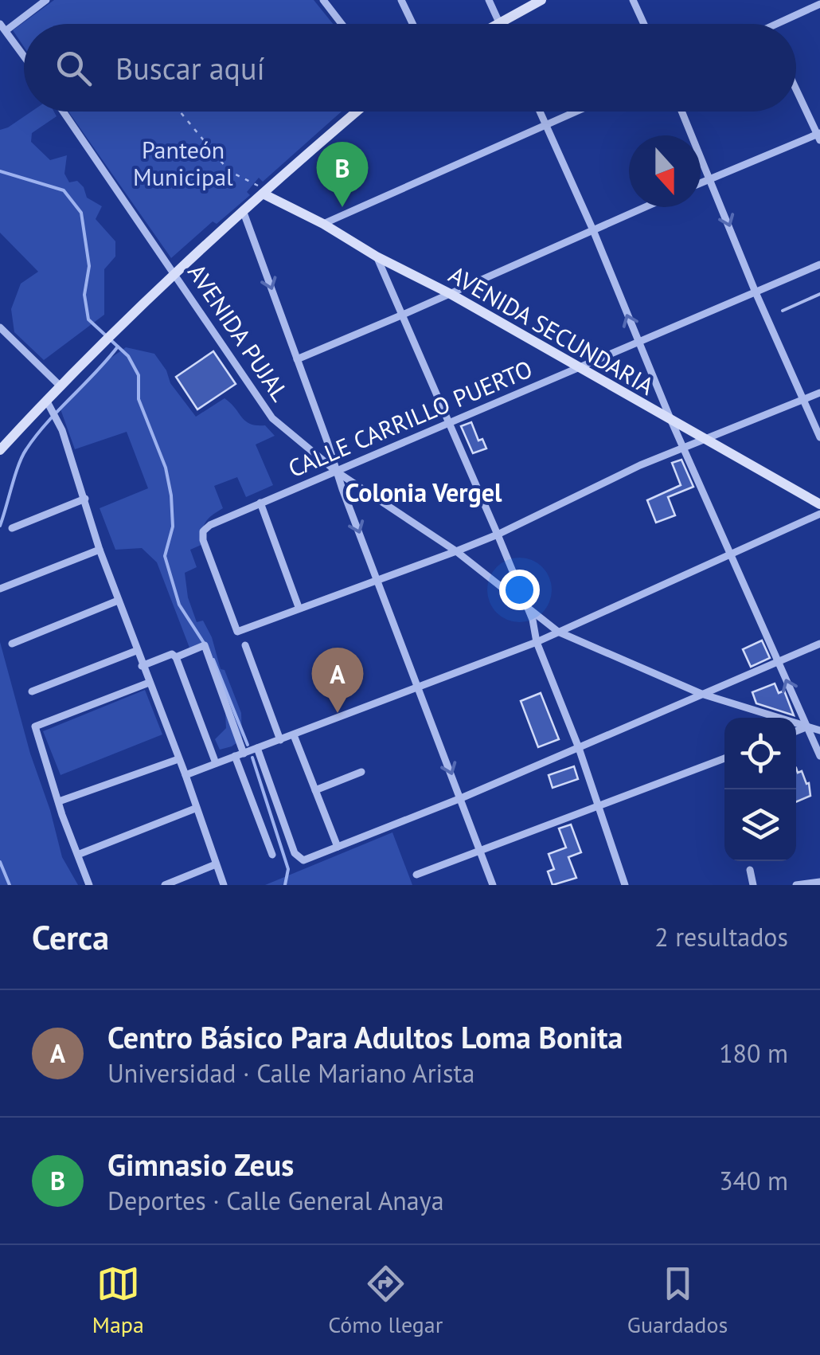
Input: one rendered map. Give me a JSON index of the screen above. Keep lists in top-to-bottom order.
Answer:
{
  "streets": {
    "street": ["AVENIDA SECUNDARIA", "AVENIDA PUJAL", "CALLE CARRILLO PUERTO"]
  },
  "crossings": [
    ["AVENIDA SECUNDARIA", "CALLE CARRILLO PUERTO"],
    ["AVENIDA PUJAL", "CALLE CARRILLO PUERTO"]
  ],
  "districts": ["Colonia Vergel"],
  "parks": ["Panteón Municipal"],
  "north": "bottom",
  "page": {
    "search": "Buscar aquí",
    "pins": ["B", "A"],
    "heading": ["Cerca", "2 resultados"],
    "list": [
      {
        "mark": "A",
        "name": "Centro Básico Para Adultos Loma Bonita",
        "note": "Universidad · Calle Mariano Arista",
        "value": "180 m"
      },
      {
        "mark": "B",
        "name": "Gimnasio Zeus",
        "note": "Deportes · Calle General Anaya",
        "value": "340 m"
      }
    ],
    "nav": ["Mapa", "Cómo llegar", "Guardados"]
  }
}
